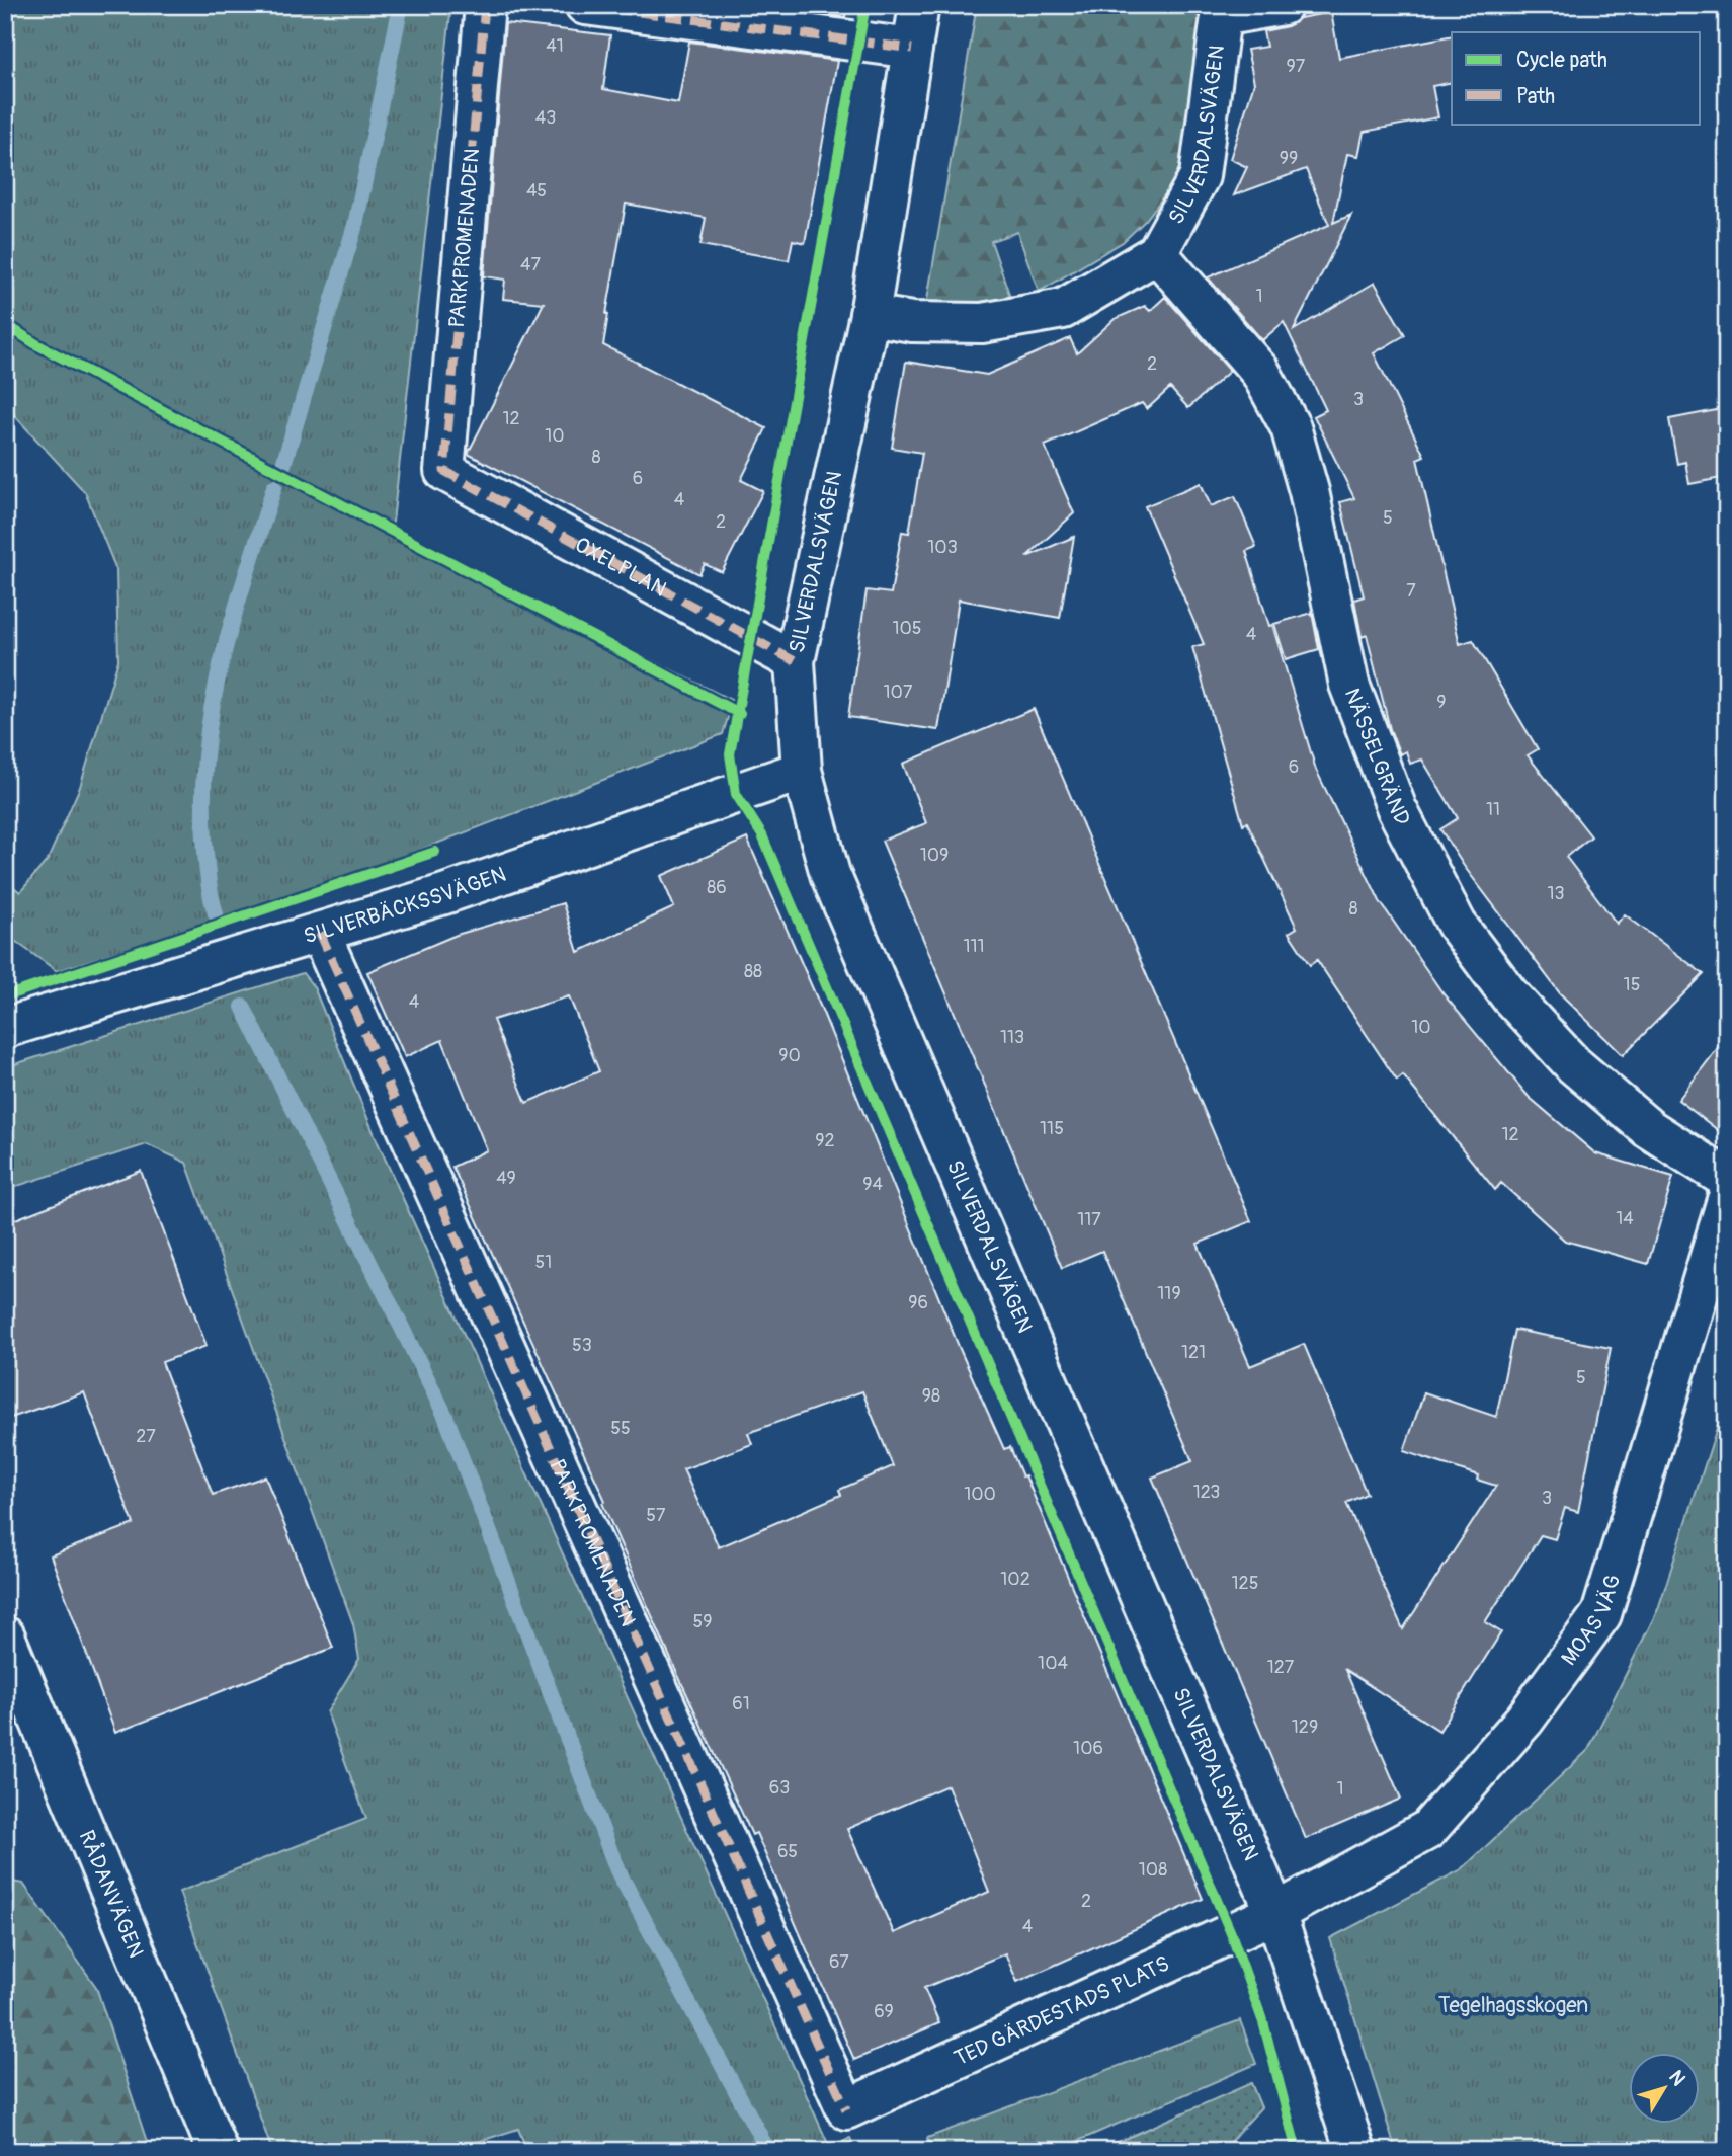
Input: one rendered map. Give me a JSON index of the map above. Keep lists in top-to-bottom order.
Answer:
{
  "streets": {
    "street": [
      "SILVERDALSVÄGEN",
      "PARKPROMENADEN",
      "OXELPLAN",
      "NÄSSELGRÄND",
      "SILVERBÄCKSSVÄGEN",
      "MOAS VÄG",
      "RÅDANVÄGEN",
      "TED GÄRDESTADS PLATS"
    ]
  },
  "crossings": [
    ["SILVERDALSVÄGEN", "OXELPLAN"],
    ["SILVERDALSVÄGEN", "NÄSSELGRÄND"],
    ["SILVERDALSVÄGEN", "SILVERBÄCKSSVÄGEN"],
    ["SILVERDALSVÄGEN", "MOAS VÄG"],
    ["SILVERDALSVÄGEN", "TED GÄRDESTADS PLATS"],
    ["PARKPROMENADEN", "OXELPLAN"],
    ["PARKPROMENADEN", "SILVERBÄCKSSVÄGEN"],
    ["PARKPROMENADEN", "TED GÄRDESTADS PLATS"],
    ["MOAS VÄG", "TED GÄRDESTADS PLATS"]
  ],
  "parks": ["Tegelhagsskogen"],
  "house_numbers": [
    "41",
    "97",
    "43",
    "99",
    "45",
    "47",
    "1",
    "2",
    "3",
    "12",
    "10",
    "8",
    "6",
    "4",
    "5",
    "2",
    "103",
    "7",
    "105",
    "4",
    "107",
    "9",
    "6",
    "11",
    "109",
    "86",
    "13",
    "8",
    "111",
    "88",
    "15",
    "4",
    "10",
    "113",
    "90",
    "115",
    "12",
    "92",
    "49",
    "94",
    "14",
    "117",
    "51",
    "119",
    "96",
    "53",
    "121",
    "5",
    "98",
    "55",
    "27",
    "123",
    "100",
    "3",
    "57",
    "102",
    "125",
    "59",
    "104",
    "127",
    "61",
    "129",
    "106",
    "63",
    "1",
    "65",
    "108",
    "2",
    "4",
    "67",
    "69"
  ],
  "legend": ["Cycle path", "Path"],
  "north": "top right"
}
